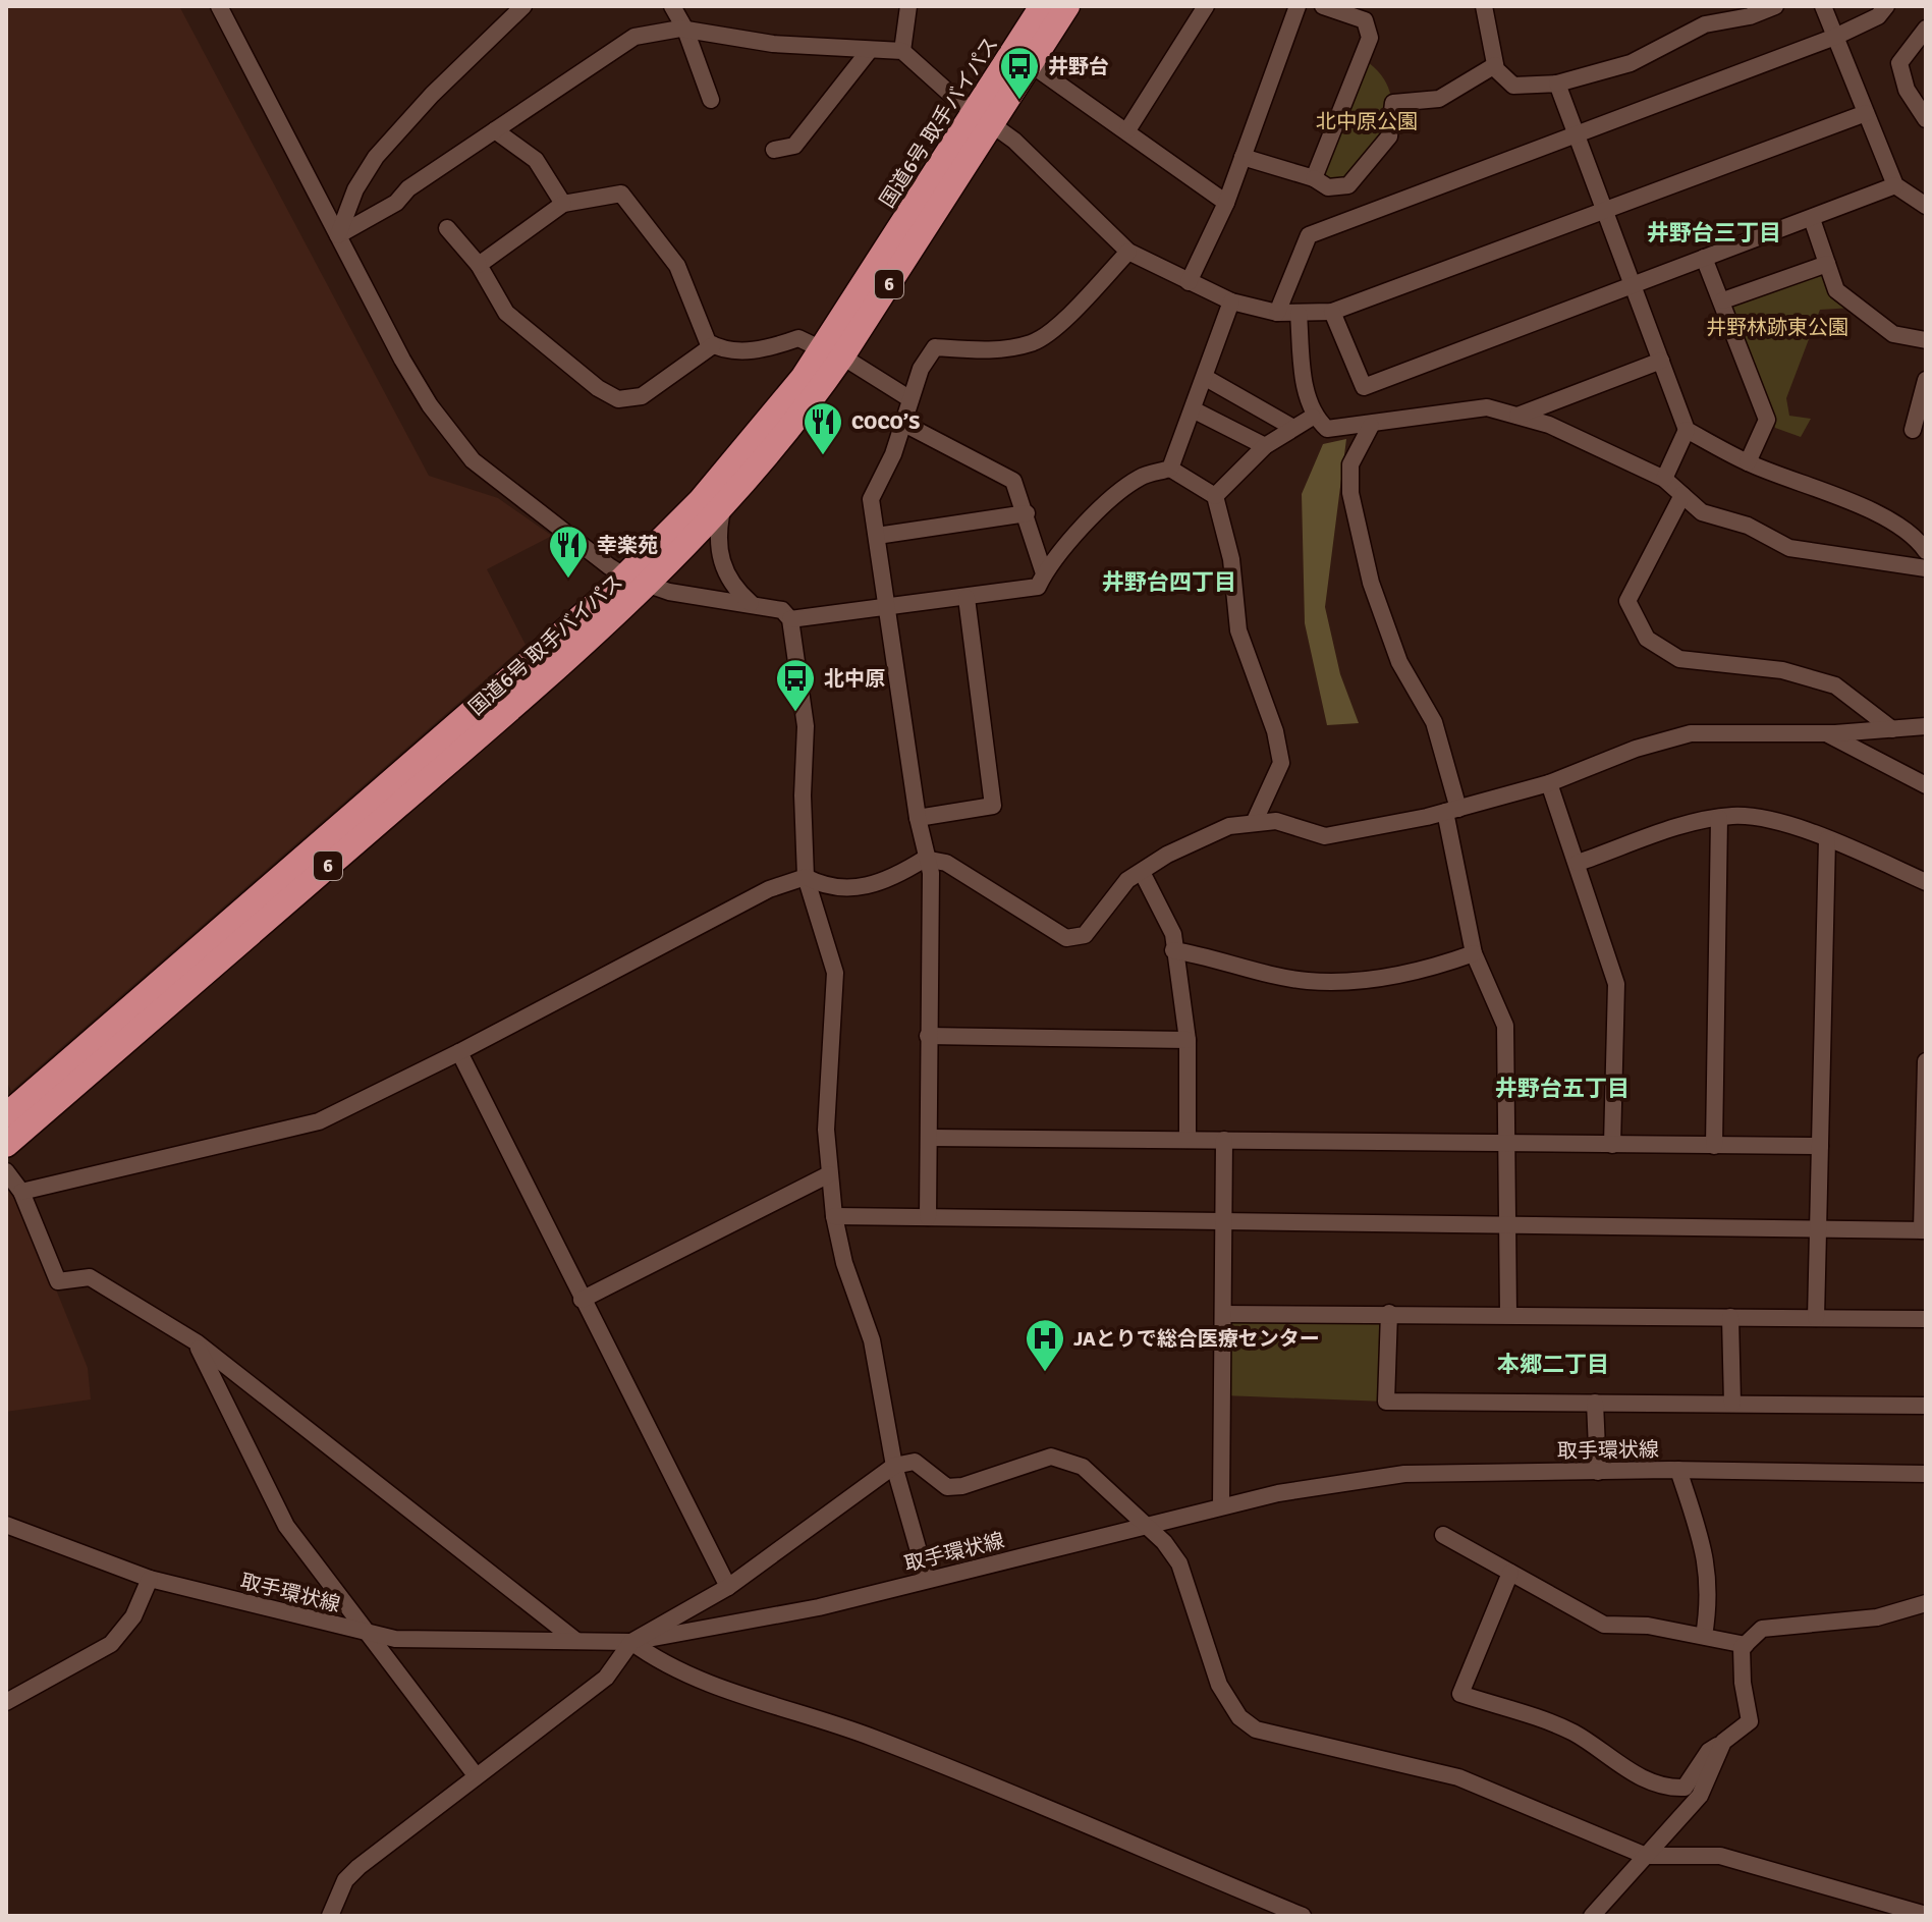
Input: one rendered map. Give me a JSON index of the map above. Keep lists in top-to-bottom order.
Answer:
{
  "streets": {
    "highway": ["国道6号 取手バイパス", "6"],
    "street": ["取手環状線"]
  },
  "districts": [
    "井野台三丁目",
    "井野台四丁目",
    "井野台五丁目",
    "本郷二丁目"
  ],
  "parks": ["北中原公園", "井野林跡東公園"],
  "places": {
    "bus stop": ["井野台", "北中原"],
    "restaurant": ["COCO’S", "幸楽苑"],
    "hospital": ["JAとりで総合医療センター"]
  }
}
